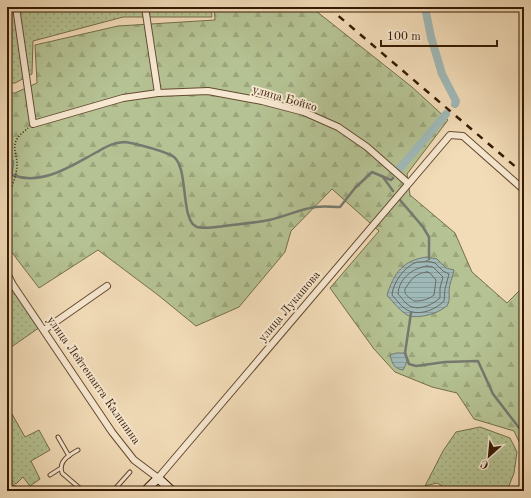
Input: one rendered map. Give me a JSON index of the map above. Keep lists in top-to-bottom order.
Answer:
{
  "streets": {
    "main road": ["улица Лукашова", "улица Лейтенанта Калинина"],
    "street": ["улица Бойко"]
  },
  "crossings": [
    ["улица Бойко", "улица Лукашова"],
    ["улица Лукашова", "улица Лейтенанта Калинина"]
  ],
  "scale_bar": "100 m",
  "north": "bottom left"
}
